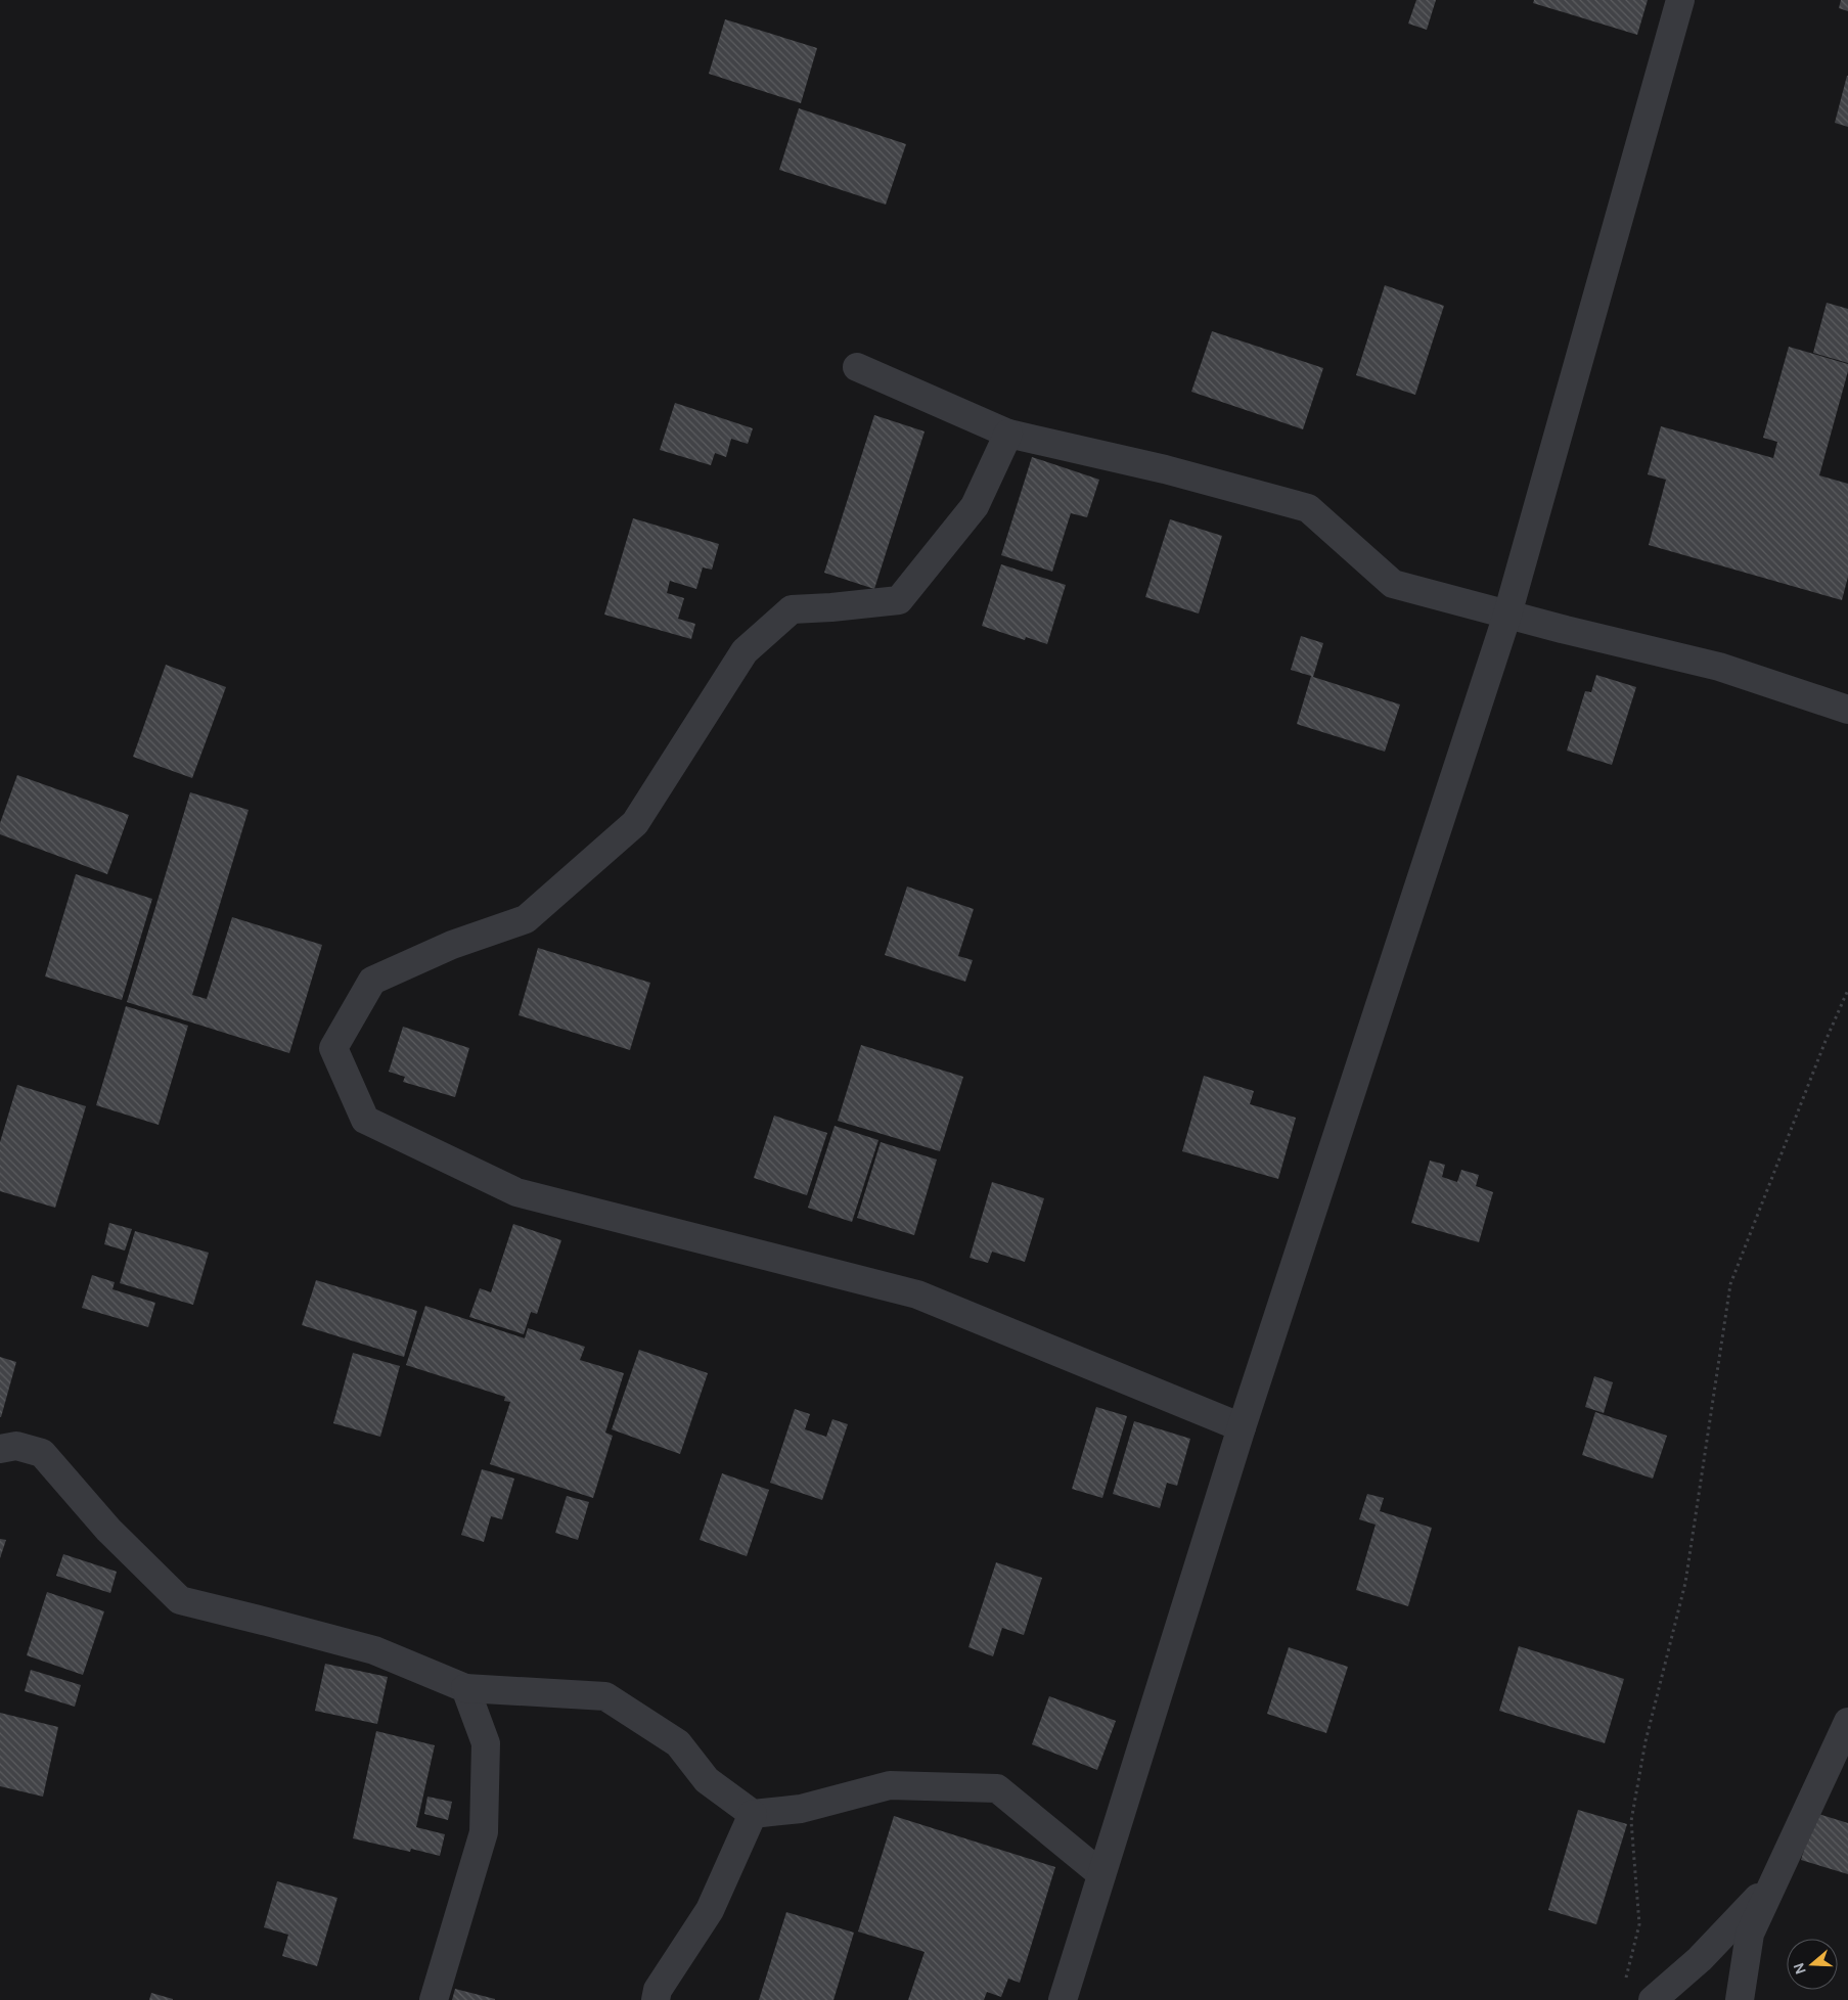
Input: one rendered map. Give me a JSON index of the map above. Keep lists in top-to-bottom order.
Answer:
{
  "north": "left"
}
